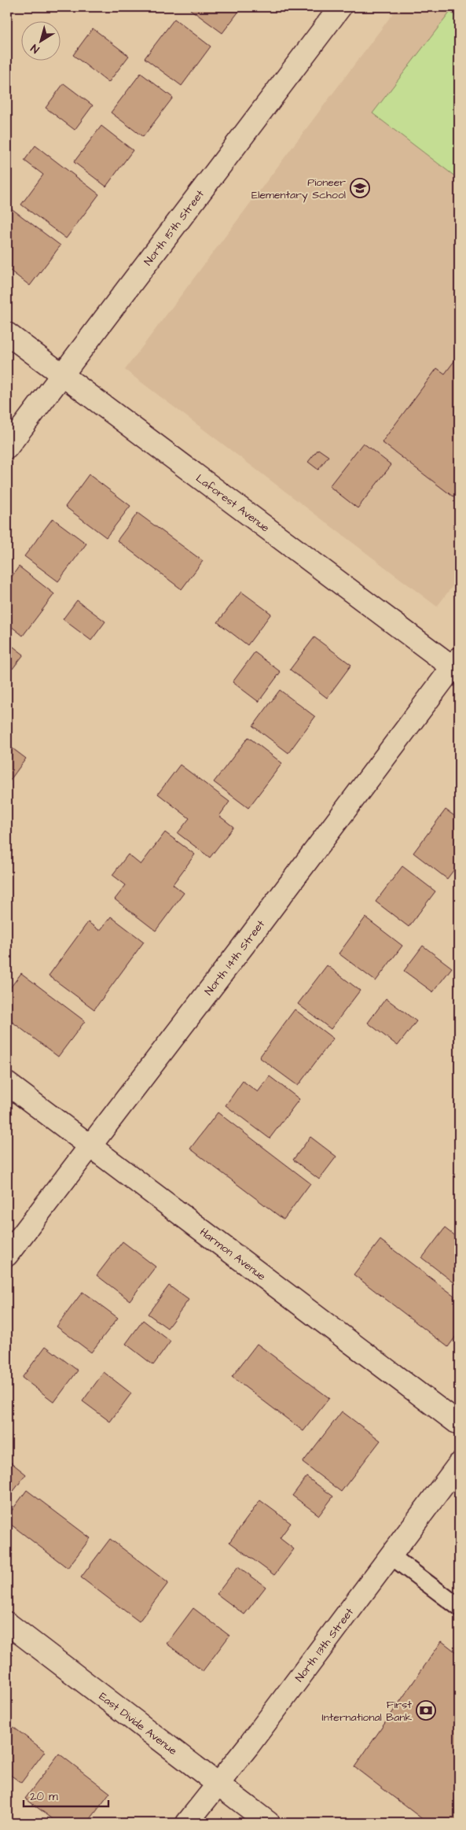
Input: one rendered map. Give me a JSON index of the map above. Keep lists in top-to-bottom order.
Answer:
{
  "streets": {
    "street": [
      "North 15th Street",
      "Laforest Avenue",
      "North 14th Street",
      "Harmon Avenue",
      "North 13th Street",
      "East Divide Avenue"
    ]
  },
  "crossings": [
    ["North 15th Street", "Laforest Avenue"],
    ["Laforest Avenue", "North 14th Street"],
    ["North 14th Street", "Harmon Avenue"],
    ["North 13th Street", "East Divide Avenue"]
  ],
  "places": {
    "school or university": ["Pioneer Elementary School"],
    "bank": ["First International Bank"]
  },
  "scale_bar": "20 m",
  "north": "bottom left"
}
